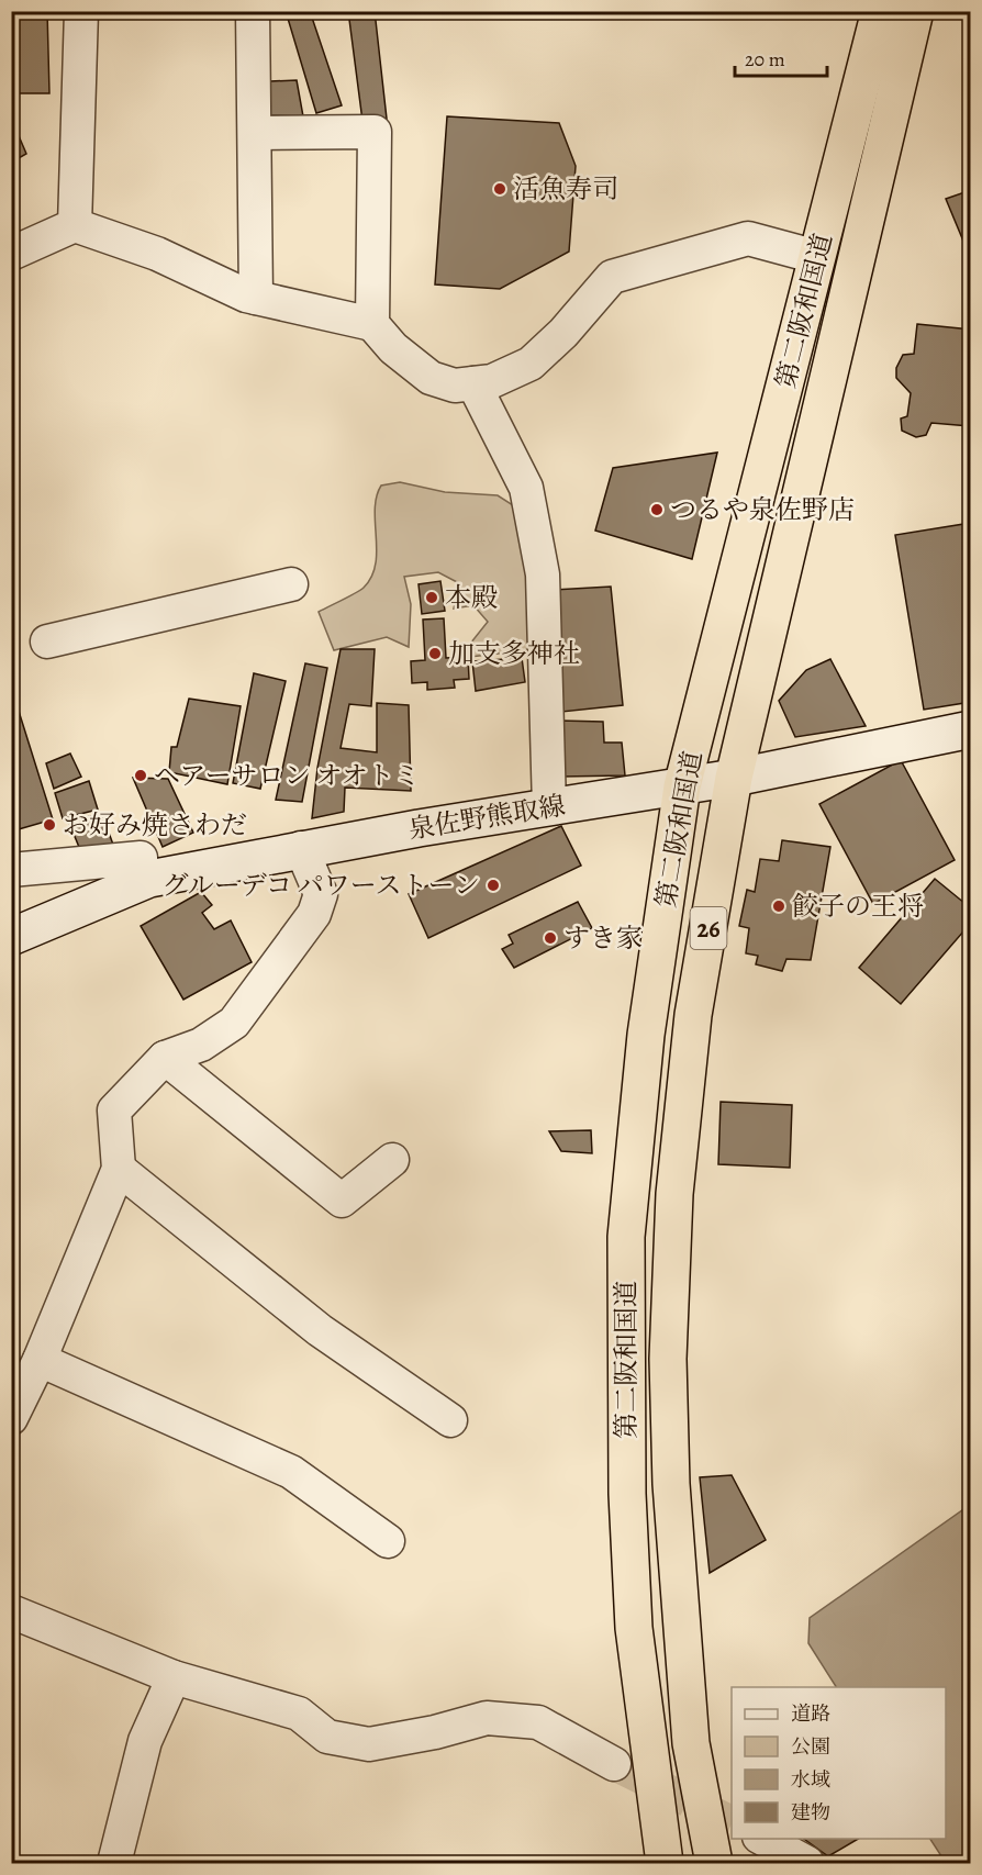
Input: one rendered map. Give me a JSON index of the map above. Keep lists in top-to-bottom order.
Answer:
{
  "streets": {
    "highway": ["第二阪和国道", "26"],
    "main road": ["泉佐野熊取線"]
  },
  "crossings": [
    ["第二阪和国道", "泉佐野熊取線"]
  ],
  "places": [
    "活魚寿司",
    "つるや泉佐野店",
    "本殿",
    "加支多神社",
    "ヘアーサロン オオトミ",
    "お好み焼さわだ",
    "グルーデコ パワーストーン",
    "餃子の王将",
    "すき家"
  ],
  "legend": [
    "道路",
    "公園",
    "水域",
    "建物"
  ],
  "scale_bar": "20 m"
}
